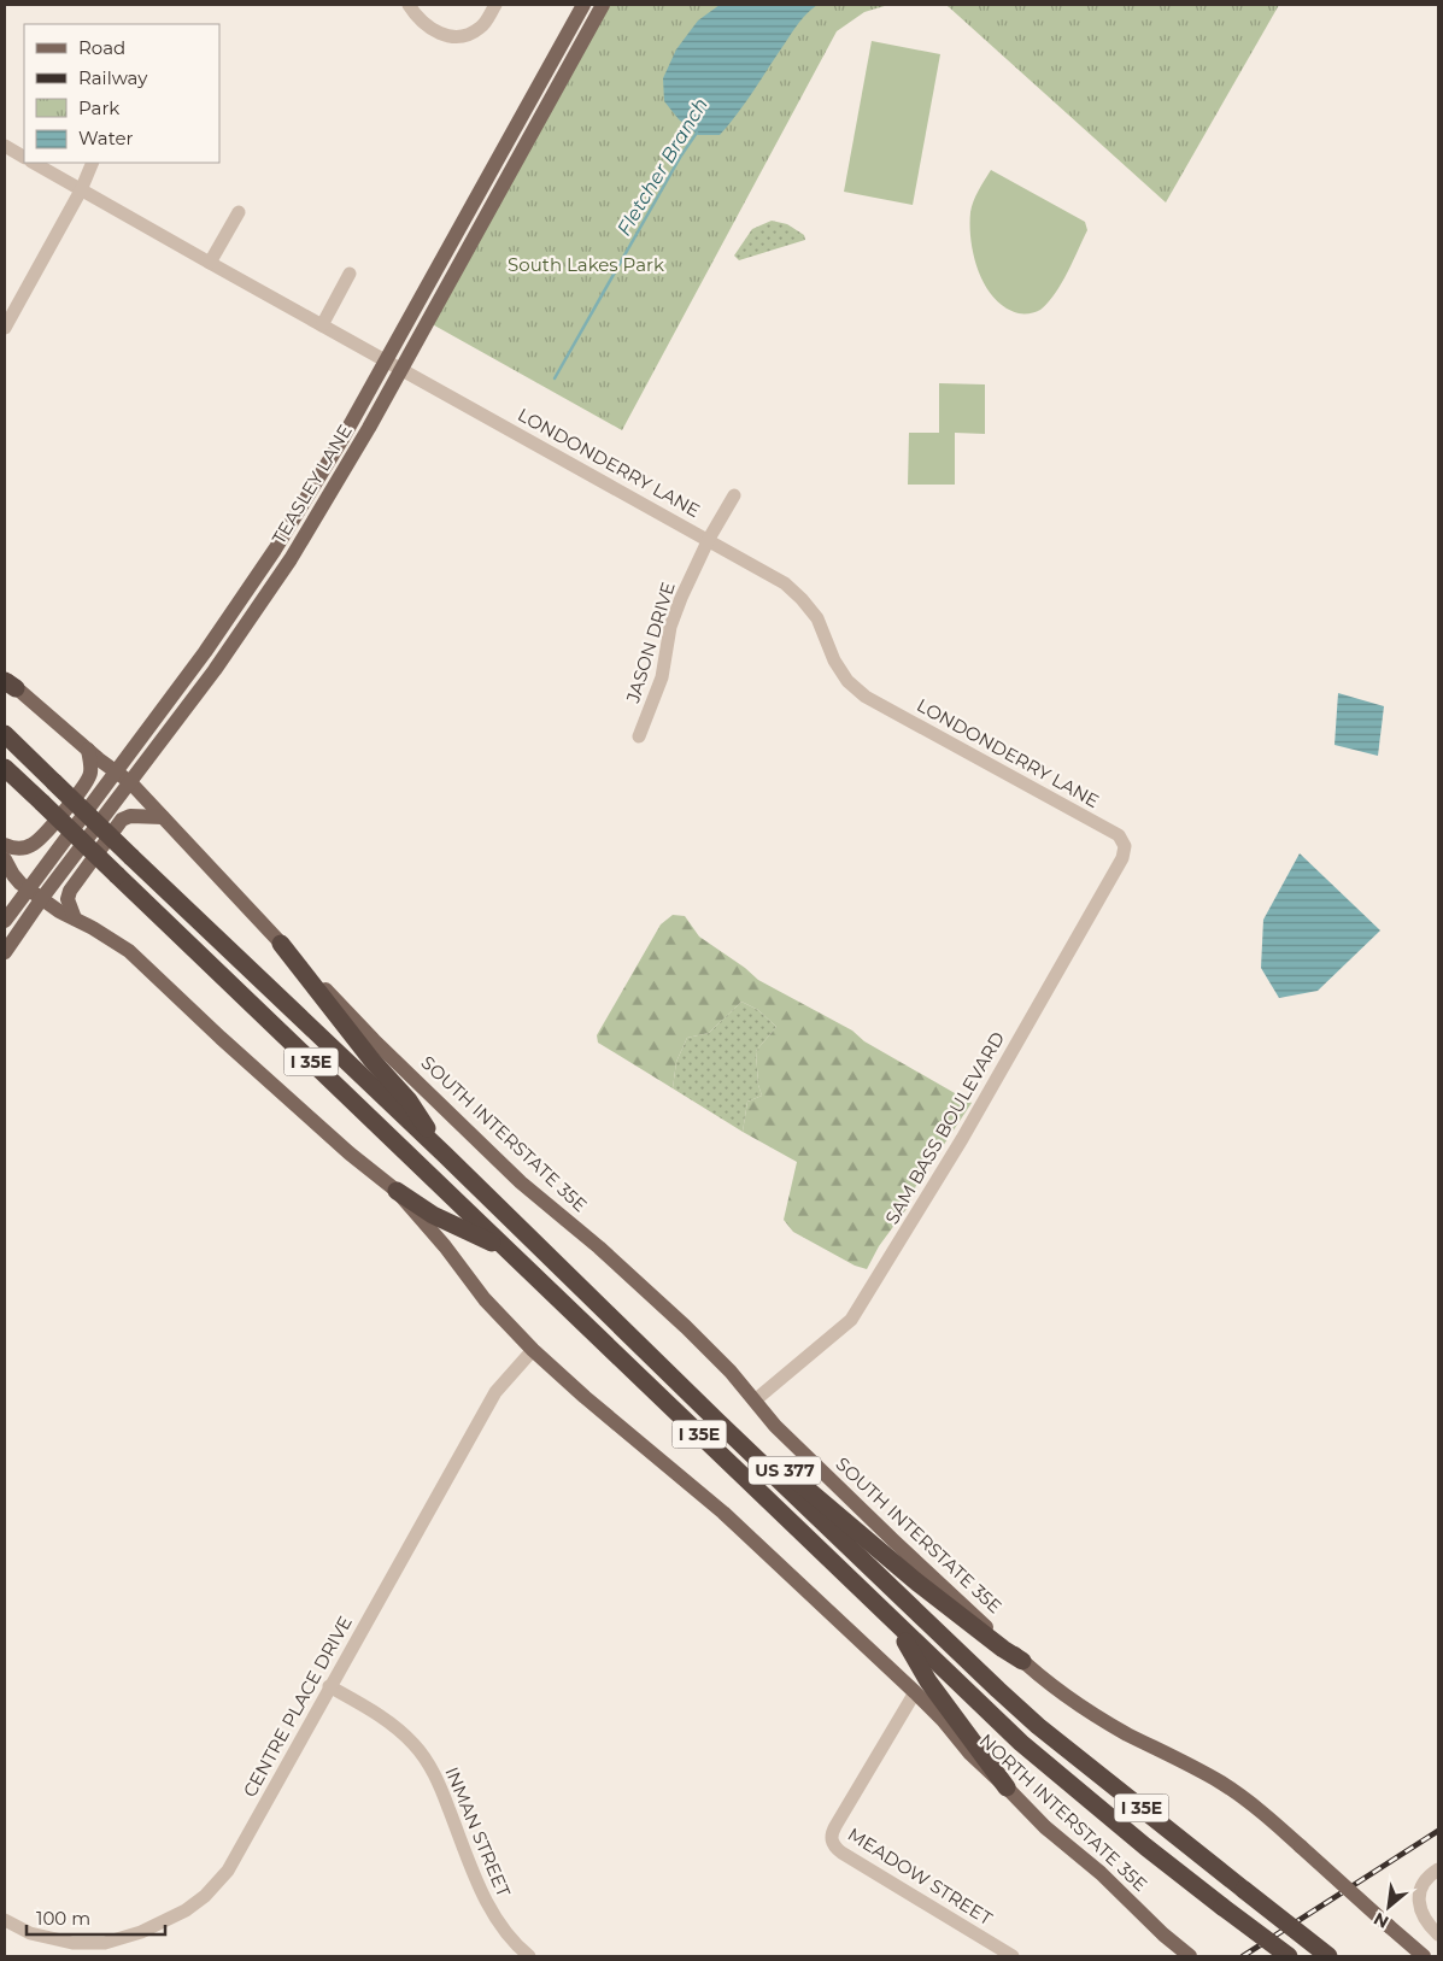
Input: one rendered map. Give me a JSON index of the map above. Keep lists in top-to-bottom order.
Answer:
{
  "streets": {
    "highway": ["I 35E", "US 377"],
    "main road": ["TEASLEY LANE", "SOUTH INTERSTATE 35E", "NORTH INTERSTATE 35E"],
    "street": [
      "LONDONDERRY LANE",
      "JASON DRIVE",
      "SAM BASS BOULEVARD",
      "CENTRE PLACE DRIVE",
      "INMAN STREET",
      "MEADOW STREET"
    ]
  },
  "crossings": [
    ["LONDONDERRY LANE", "TEASLEY LANE"],
    ["LONDONDERRY LANE", "JASON DRIVE"],
    ["LONDONDERRY LANE", "SAM BASS BOULEVARD"],
    ["TEASLEY LANE", "SOUTH INTERSTATE 35E"],
    ["I 35E", "US 377"],
    ["SAM BASS BOULEVARD", "SOUTH INTERSTATE 35E"],
    ["SOUTH INTERSTATE 35E", "US 377"],
    ["CENTRE PLACE DRIVE", "INMAN STREET"],
    ["NORTH INTERSTATE 35E", "MEADOW STREET"]
  ],
  "water": ["Fletcher Branch"],
  "parks": ["South Lakes Park"],
  "legend": [
    "Road",
    "Railway",
    "Park",
    "Water"
  ],
  "scale_bar": "100 m",
  "north": "bottom left"
}
